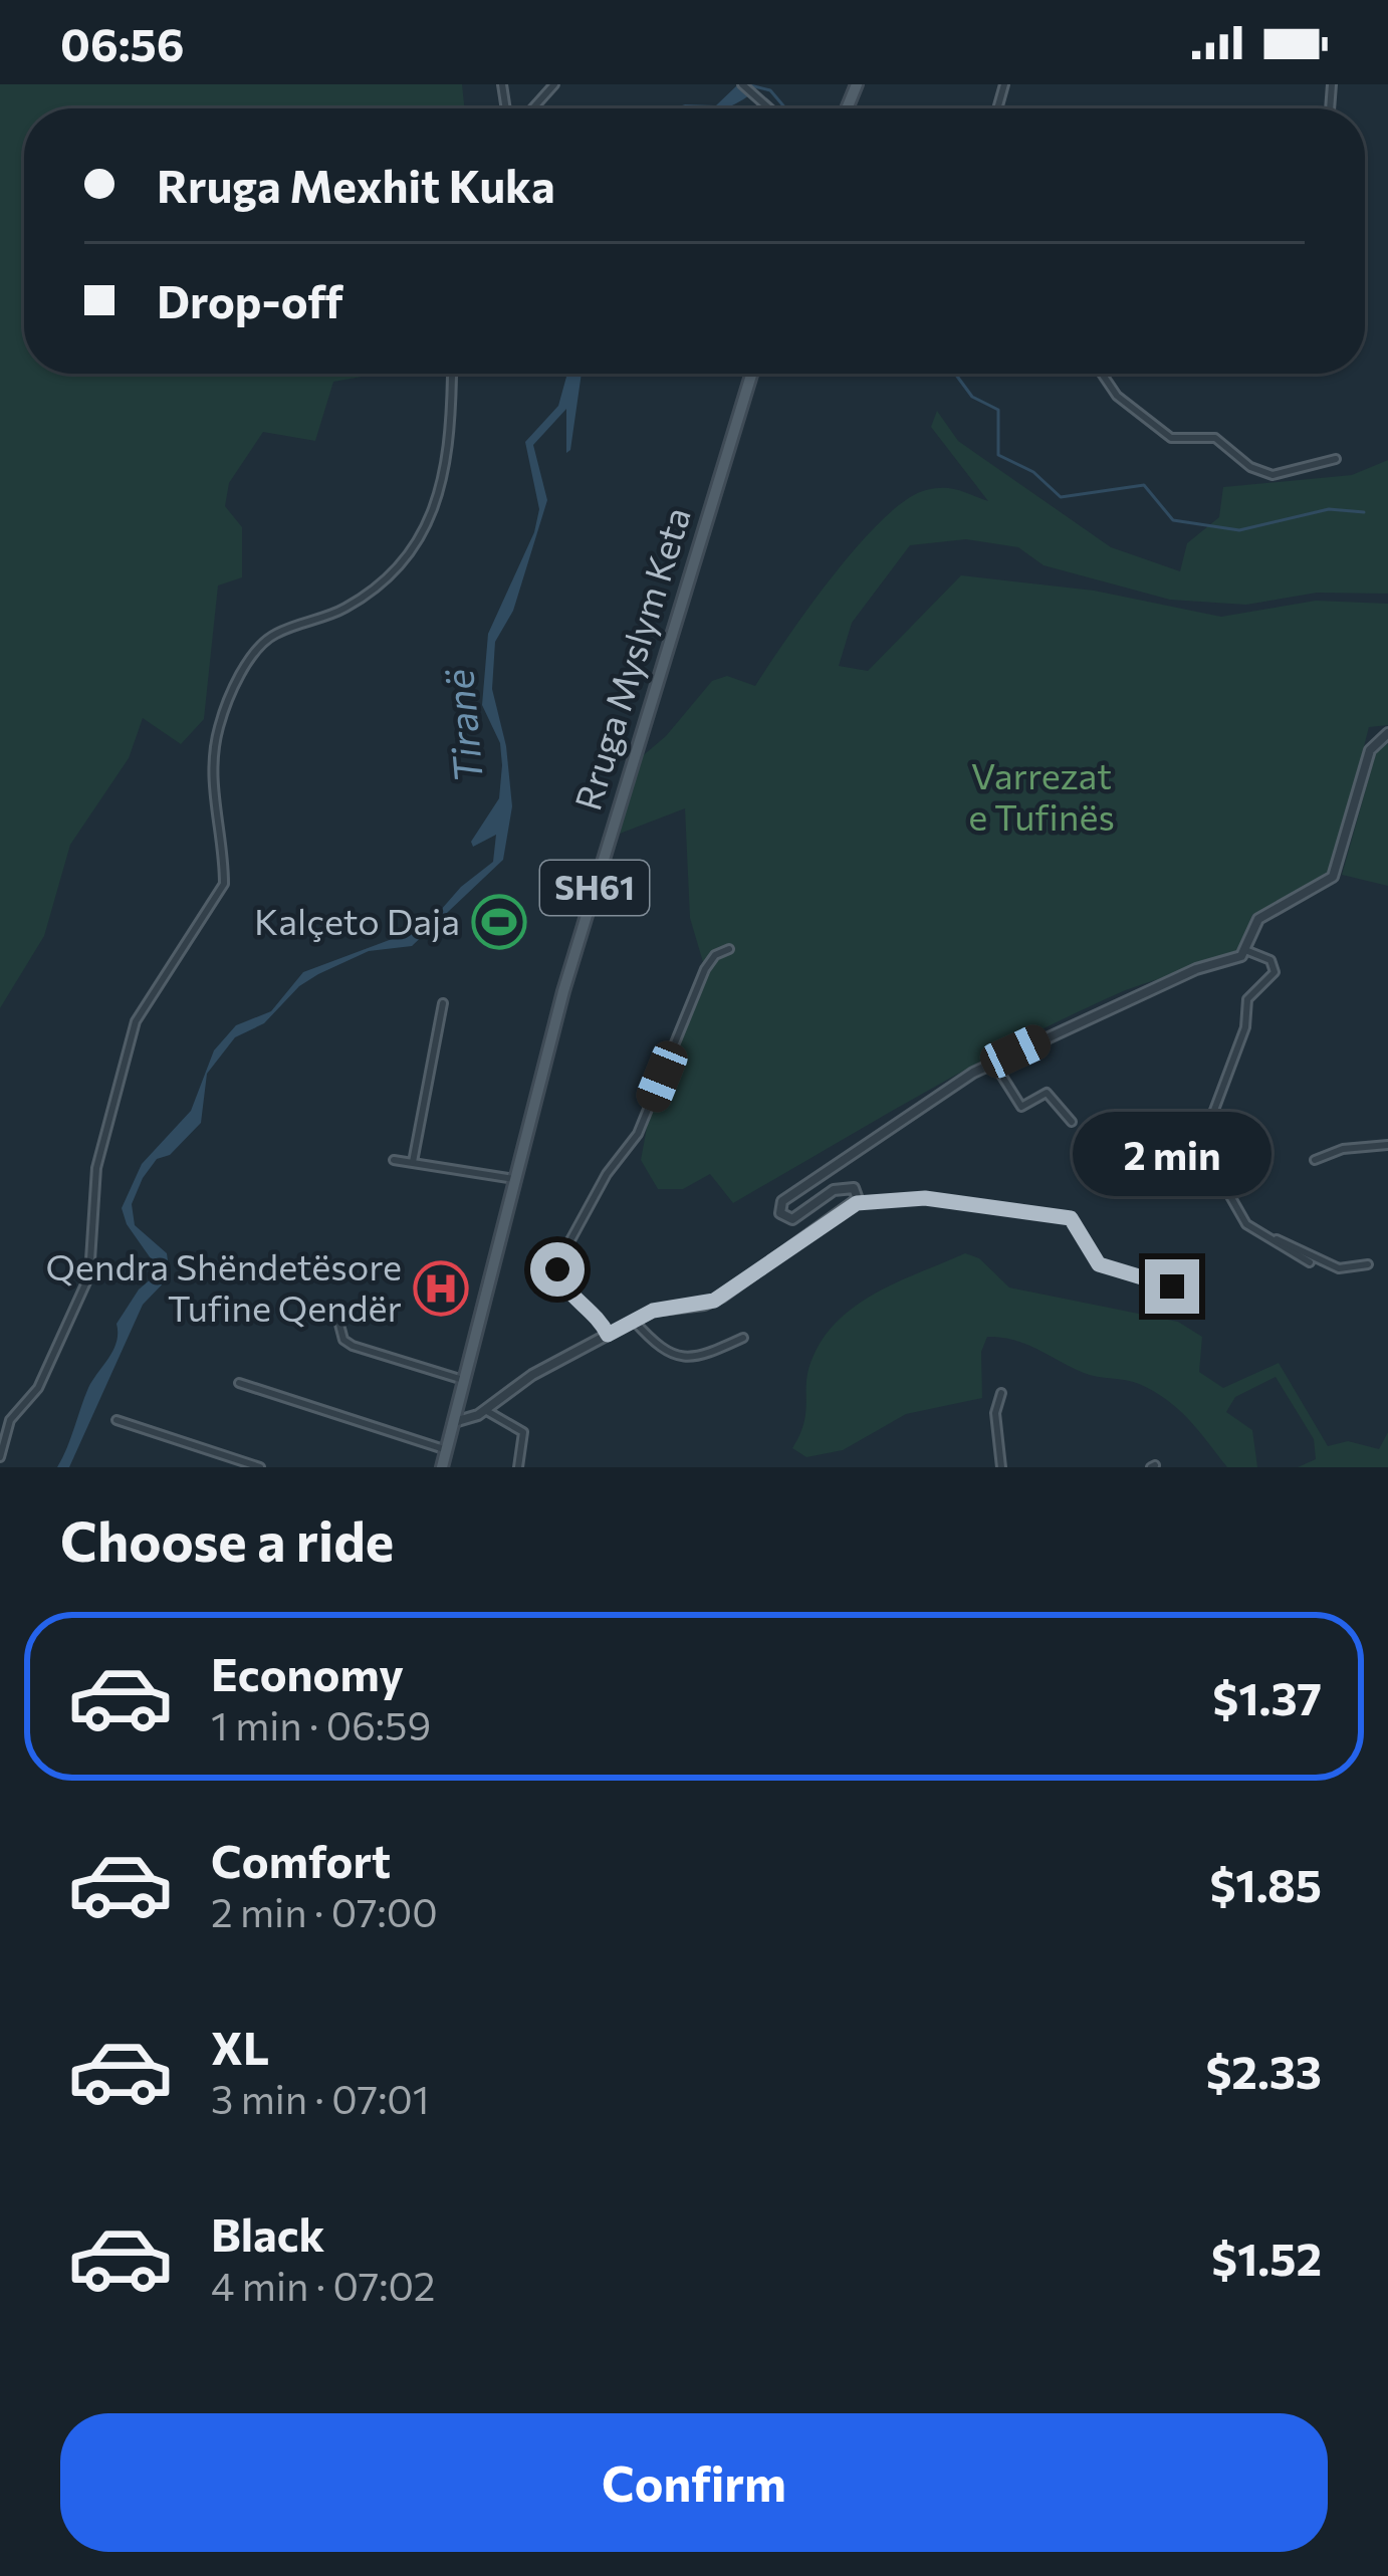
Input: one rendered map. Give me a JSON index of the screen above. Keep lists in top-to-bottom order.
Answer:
{
  "streets": {
    "main road": ["Rruga Myslym Keta", "SH61"]
  },
  "water": ["Tiranë"],
  "parks": ["Varrezat e Tufinës"],
  "places": {
    "sports": ["Kalçeto Daja"],
    "hospital": ["Qendra Shëndetësore Tufine Qendër"]
  },
  "page": {
    "status": "06:56",
    "banner": ["Rruga Mexhit Kuka", "Drop-off"],
    "bubble": "2 min",
    "heading": "Choose a ride",
    "list": [
      {
        "name": "Economy",
        "note": "1 min · 06:59",
        "value": "$1.37"
      },
      {
        "name": "Comfort",
        "note": "2 min · 07:00",
        "value": "$1.85"
      },
      {
        "name": "XL",
        "note": "3 min · 07:01",
        "value": "$2.33"
      },
      {
        "name": "Black",
        "note": "4 min · 07:02",
        "value": "$1.52"
      }
    ],
    "buttons": "Confirm"
  }
}
